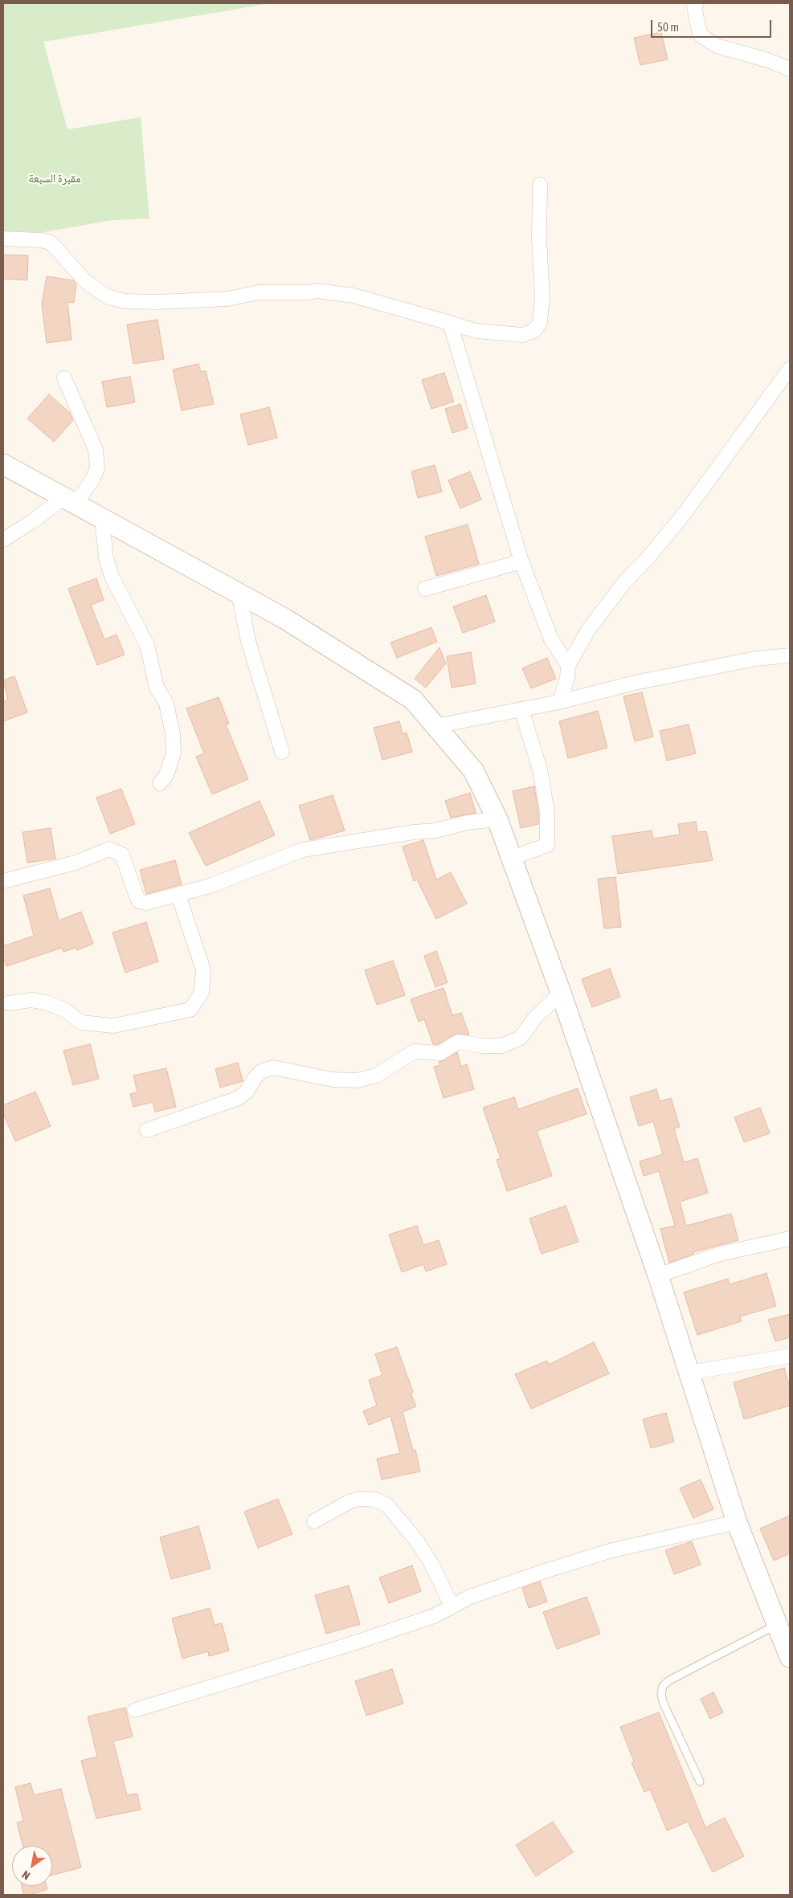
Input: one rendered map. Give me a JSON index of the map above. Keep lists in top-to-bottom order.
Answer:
{
  "parks": ["مقبرة السبعة"],
  "scale_bar": "50 m",
  "north": "bottom left"
}
